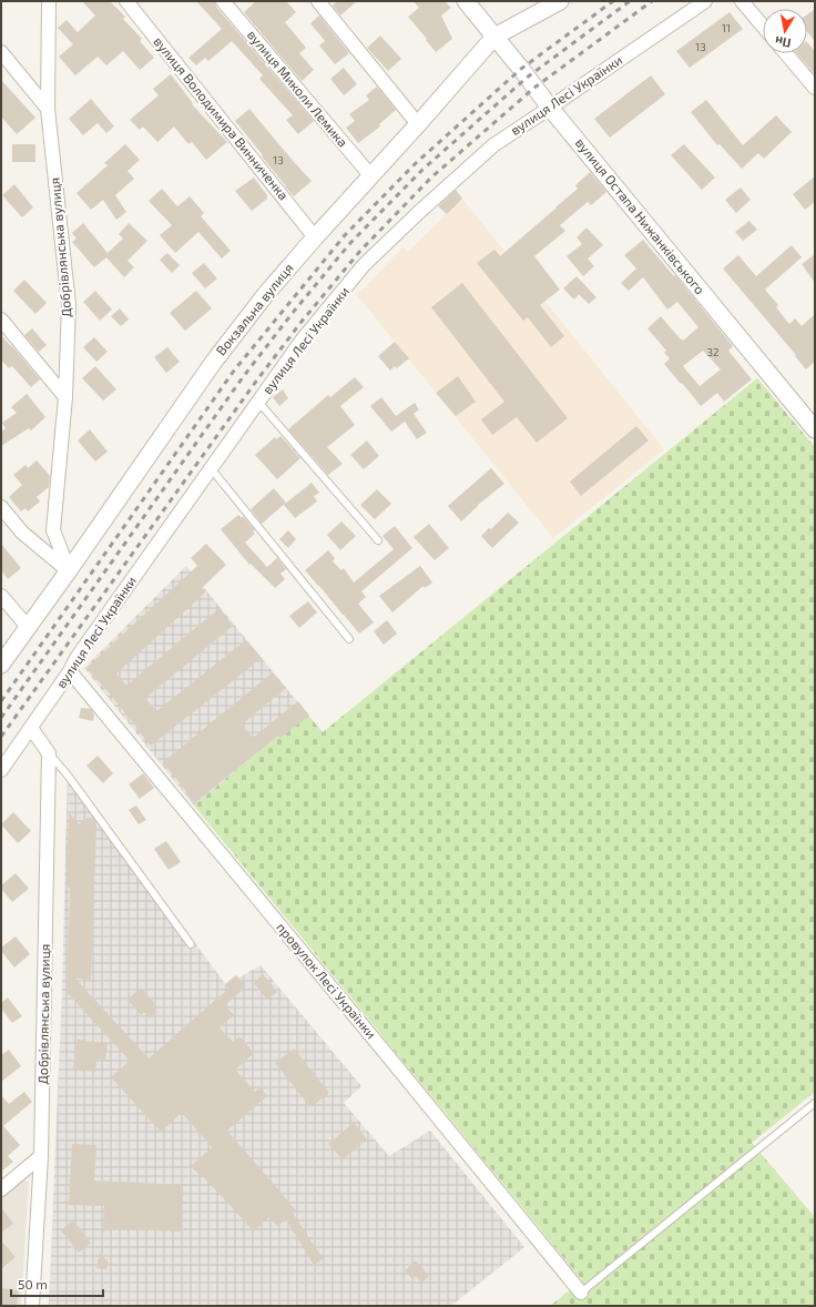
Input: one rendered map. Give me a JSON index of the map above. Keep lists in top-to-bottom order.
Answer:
{
  "streets": {
    "street": [
      "вулиця Миколи Лемика",
      "вулиця Лесі Українки",
      "вулиця Володимира Винниченка",
      "вулиця Остапа Нижанківського",
      "Добрівлянська вулиця",
      "Вокзальна вулиця",
      "провулок Лесі Українки"
    ]
  },
  "crossings": [
    ["вулиця Миколи Лемика", "Вокзальна вулиця"],
    ["вулиця Лесі Українки", "вулиця Остапа Нижанківського"],
    ["вулиця Лесі Українки", "провулок Лесі Українки"],
    ["вулиця Володимира Винниченка", "Вокзальна вулиця"],
    ["вулиця Остапа Нижанківського", "Вокзальна вулиця"],
    ["Добрівлянська вулиця", "Вокзальна вулиця"]
  ],
  "house_numbers": [
    "11",
    "13",
    "13",
    "32"
  ],
  "scale_bar": "50 m",
  "north": "bottom"
}
